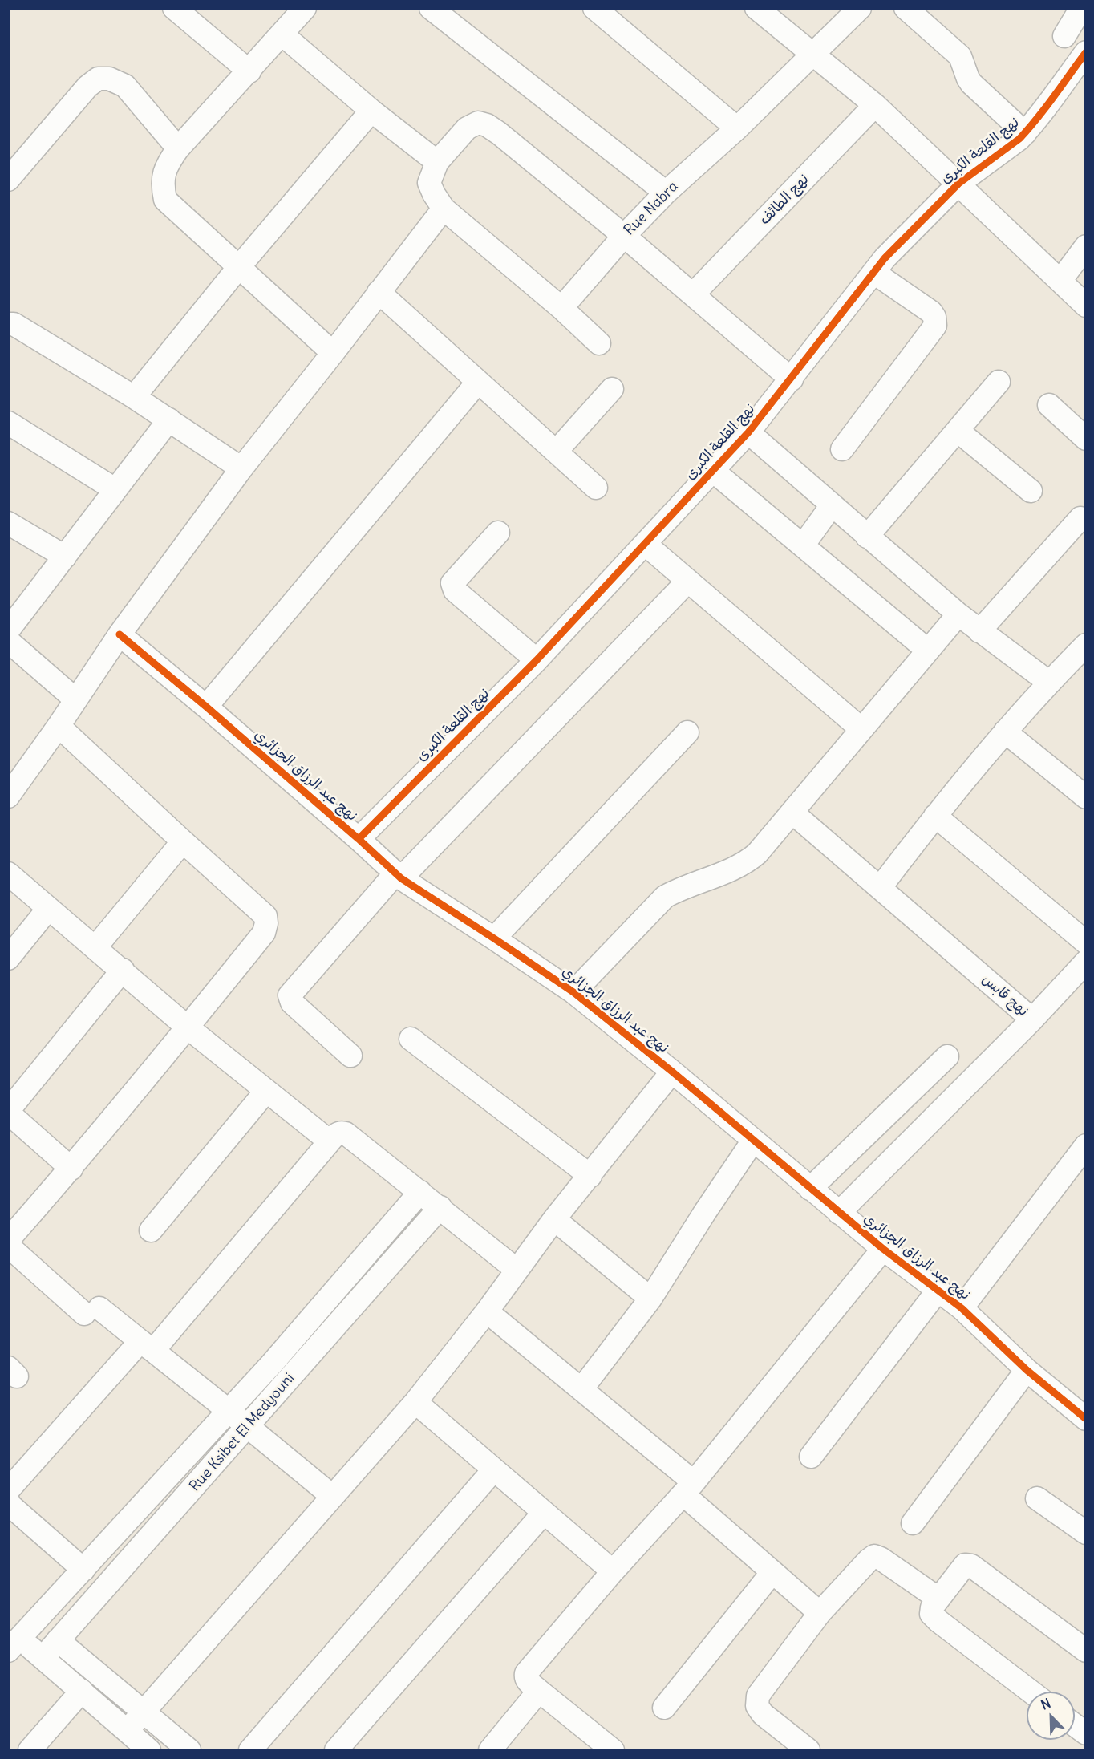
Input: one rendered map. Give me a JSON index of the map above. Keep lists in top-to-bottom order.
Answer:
{
  "streets": {
    "street": [
      "نهج القلعة الكبرى",
      "نهج الطائف",
      "Rue Nabra",
      "نهج عبد الرزاق الجزائري",
      "نهج قابس",
      "Rue Ksibet El Medyouni"
    ]
  },
  "crossings": [
    ["نهج القلعة الكبرى", "نهج عبد الرزاق الجزائري"],
    ["نهج عبد الرزاق الجزائري", "نهج قابس"]
  ],
  "north": "top left"
}
